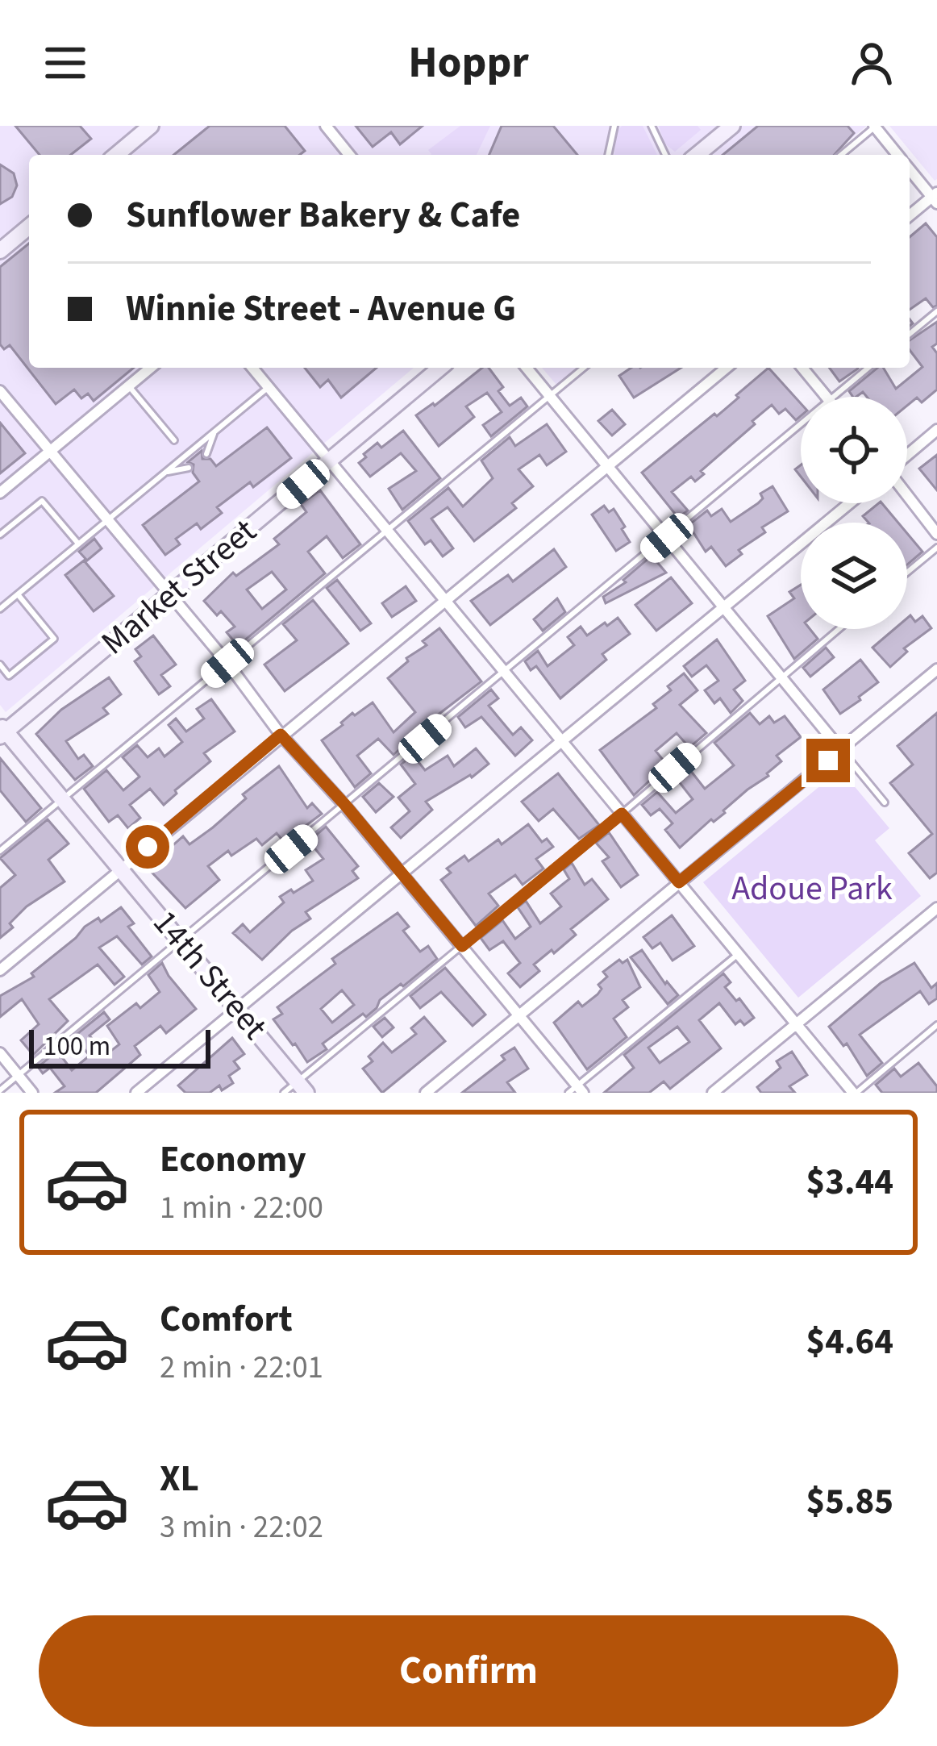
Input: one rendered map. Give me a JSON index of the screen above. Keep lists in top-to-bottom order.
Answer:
{
  "streets": {
    "main road": ["Market Street", "14th Street"]
  },
  "crossings": [
    ["Market Street", "14th Street"]
  ],
  "parks": ["Adoue Park"],
  "scale_bar": "100 m",
  "page": {
    "header": "Hoppr",
    "banner": ["Sunflower Bakery & Cafe", "Winnie Street - Avenue G"],
    "scale": "100 m",
    "list": [
      {
        "name": "Economy",
        "note": "1 min · 22:00",
        "value": "$3.44"
      },
      {
        "name": "Comfort",
        "note": "2 min · 22:01",
        "value": "$4.64"
      },
      {
        "name": "XL",
        "note": "3 min · 22:02",
        "value": "$5.85"
      }
    ],
    "buttons": "Confirm"
  }
}
